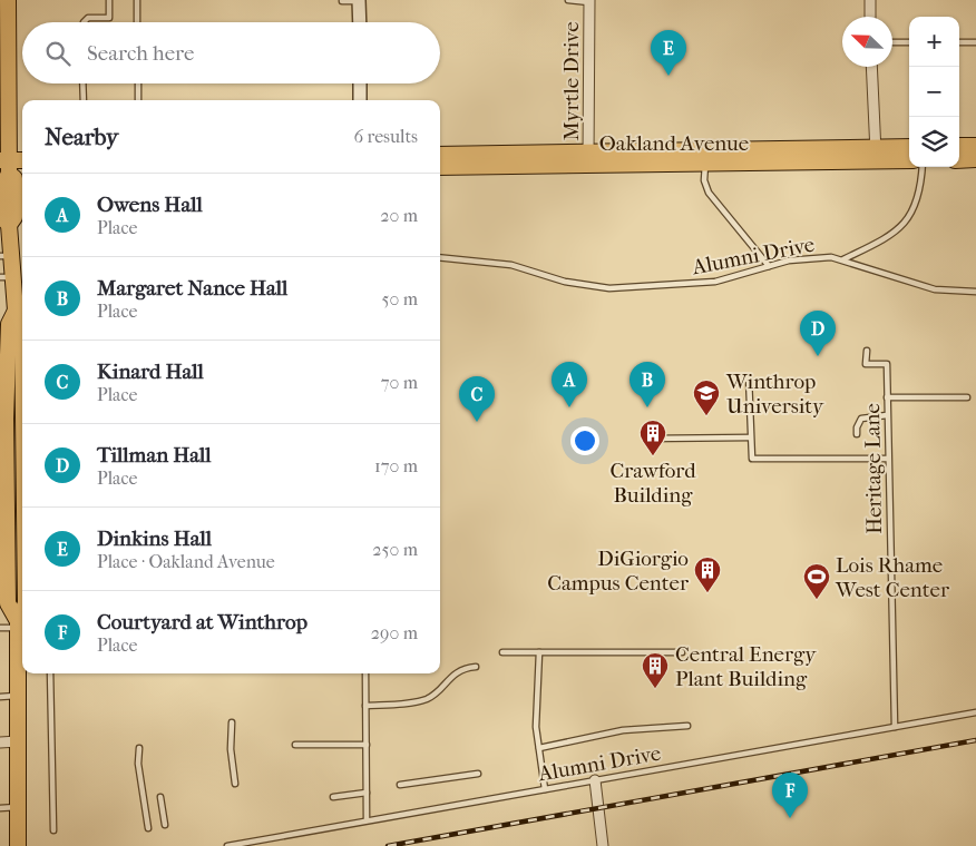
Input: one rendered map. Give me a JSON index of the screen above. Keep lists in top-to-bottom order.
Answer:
{
  "streets": {
    "main road": ["Oakland Avenue"],
    "street": ["Myrtle Drive"],
    "lane": ["Alumni Drive", "Heritage Lane"]
  },
  "crossings": [
    ["Myrtle Drive", "Oakland Avenue"],
    ["Alumni Drive", "Heritage Lane"]
  ],
  "places": {
    "school or university": ["Winthrop University"],
    "building": ["Crawford Building", "DiGiorgio Campus Center", "Central Energy Plant Building"],
    "sports": ["Lois Rhame West Center"]
  },
  "north": "top left",
  "page": {
    "map_buttons": ["+", "−"],
    "search": "Search here",
    "pins": [
      "E",
      "D",
      "A",
      "B",
      "C",
      "F"
    ],
    "heading": ["Nearby", "6 results"],
    "list": [
      {
        "mark": "A",
        "name": "Owens Hall",
        "note": "Place",
        "value": "20 m"
      },
      {
        "mark": "B",
        "name": "Margaret Nance Hall",
        "note": "Place",
        "value": "50 m"
      },
      {
        "mark": "C",
        "name": "Kinard Hall",
        "note": "Place",
        "value": "70 m"
      },
      {
        "mark": "D",
        "name": "Tillman Hall",
        "note": "Place",
        "value": "170 m"
      },
      {
        "mark": "E",
        "name": "Dinkins Hall",
        "note": "Place · Oakland Avenue",
        "value": "250 m"
      },
      {
        "mark": "F",
        "name": "Courtyard at Winthrop",
        "note": "Place",
        "value": "290 m"
      }
    ]
  }
}
